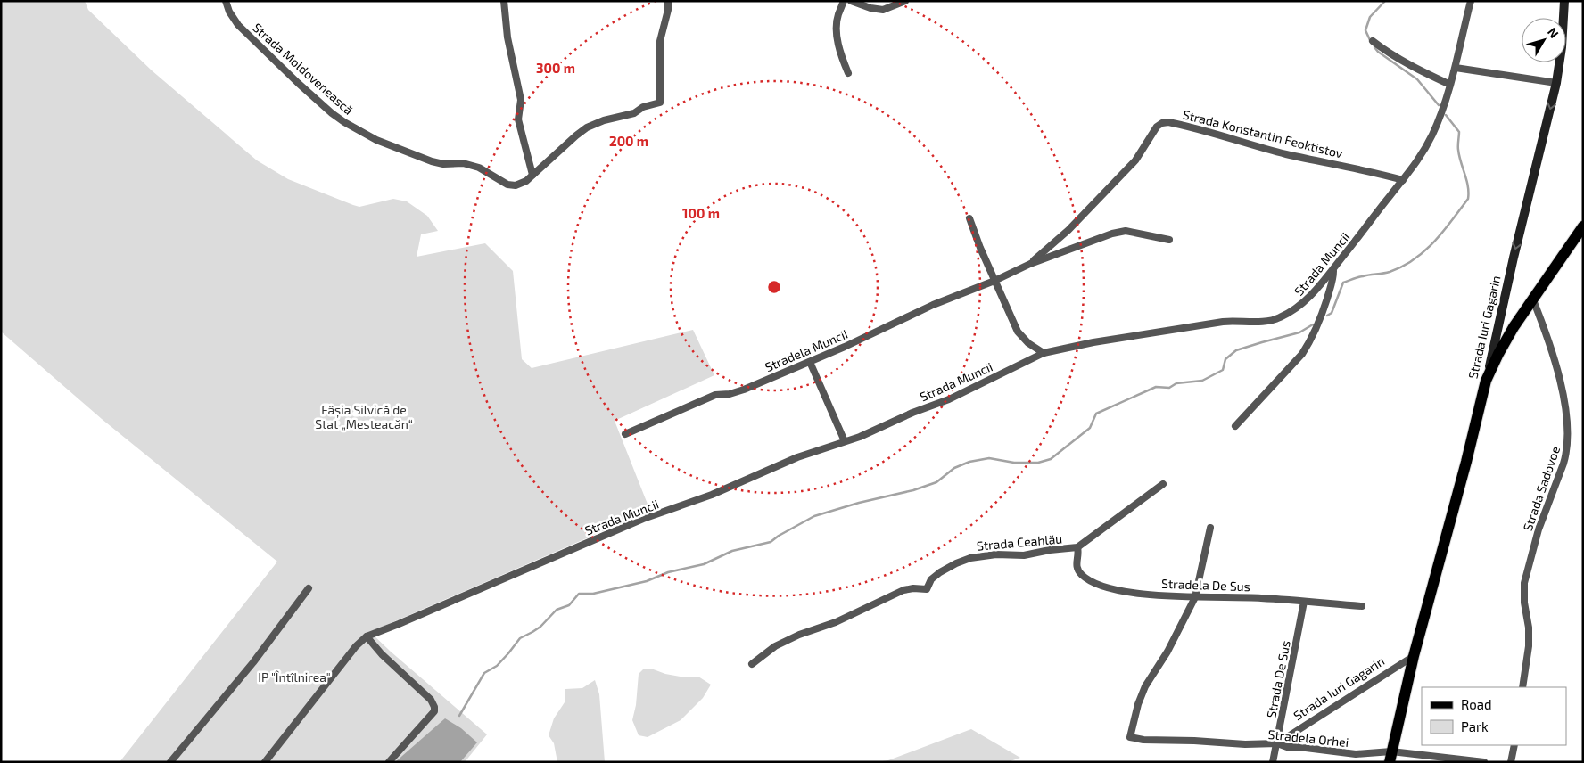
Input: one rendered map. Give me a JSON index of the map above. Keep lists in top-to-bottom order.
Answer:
{
  "streets": {
    "main road": ["Strada Iuri Gagarin"],
    "street": [
      "Strada Moldovenească",
      "Strada Konstantin Feoktistov",
      "Strada Muncii",
      "Stradela Muncii",
      "Strada Sadovoe",
      "Strada Ceahlău",
      "Stradela De Sus",
      "Strada De Sus",
      "Stradela Orhei"
    ]
  },
  "crossings": [
    ["Strada Konstantin Feoktistov", "Strada Muncii"],
    ["Strada Konstantin Feoktistov", "Stradela Muncii"],
    ["Strada Iuri Gagarin", "Strada De Sus"],
    ["Strada Iuri Gagarin", "Stradela Orhei"],
    ["Strada Ceahlău", "Stradela De Sus"],
    ["Stradela De Sus", "Strada De Sus"],
    ["Stradela De Sus", "Stradela Orhei"],
    ["Strada De Sus", "Stradela Orhei"]
  ],
  "parks": ["Fâșia Silvică de Stat „Mesteacăn“", "IP \"Întîlnirea\""],
  "legend": ["Road", "Park"],
  "north": "top right",
  "rings": ["300 m", "200 m", "100 m"]
}
